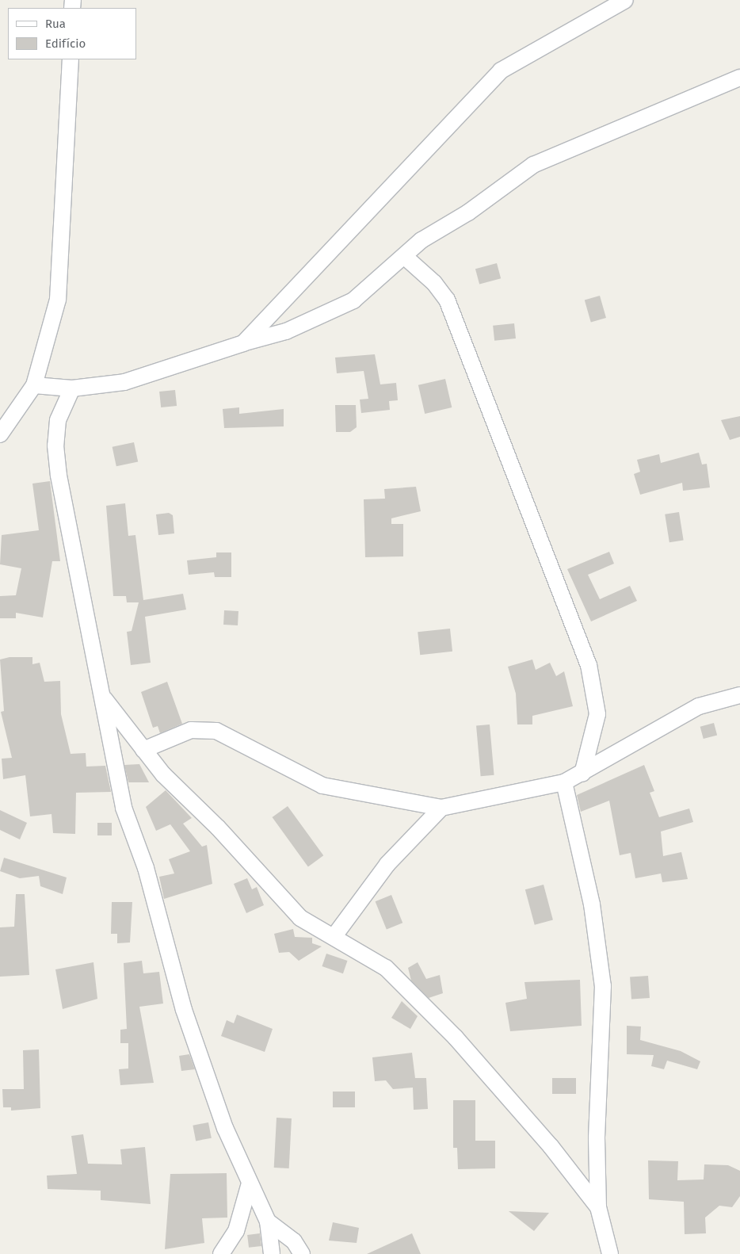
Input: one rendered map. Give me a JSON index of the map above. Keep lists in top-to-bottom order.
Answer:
{
  "legend": ["Rua", "Edifício"]
}
